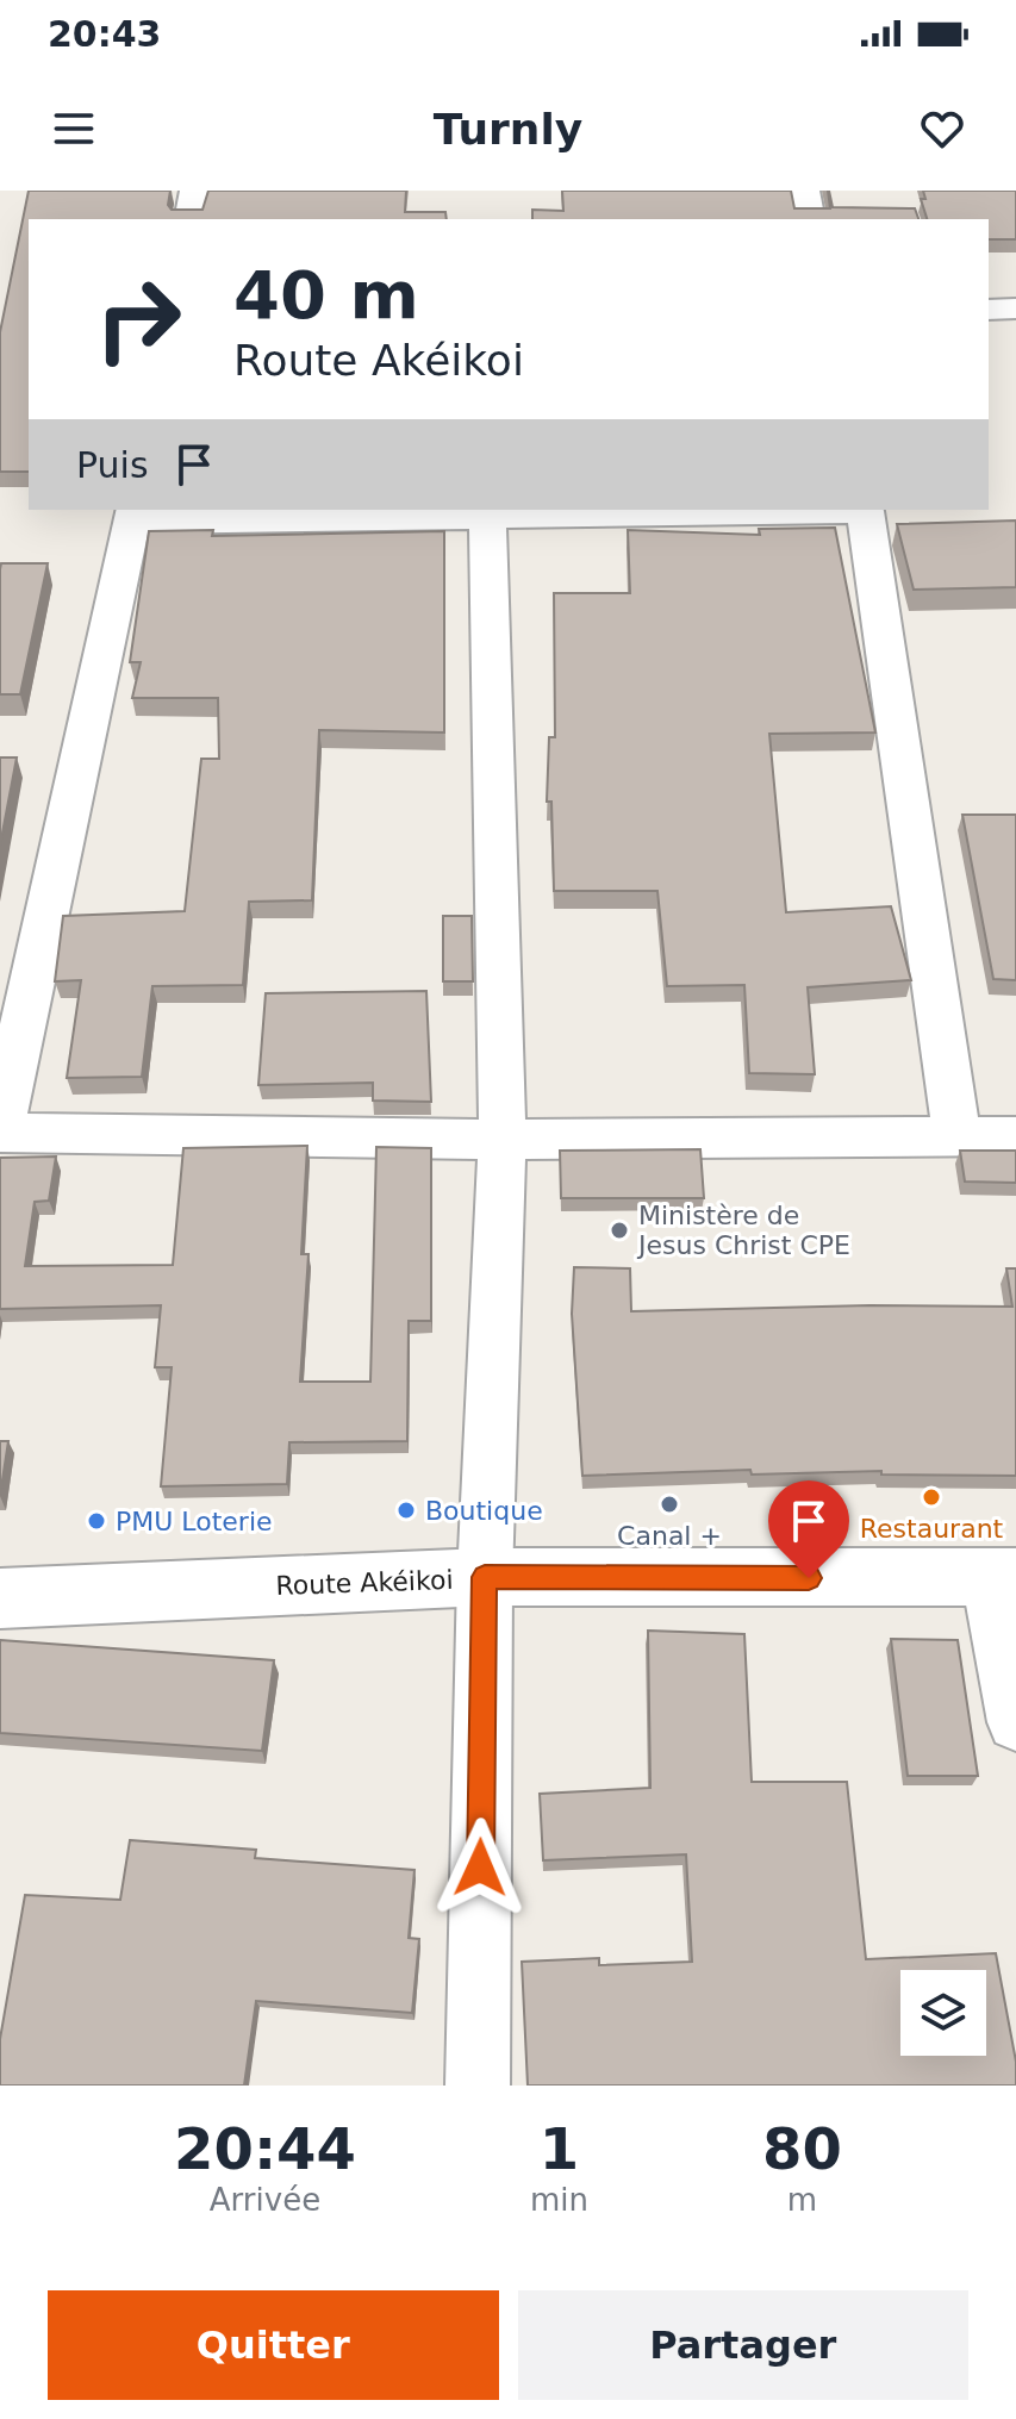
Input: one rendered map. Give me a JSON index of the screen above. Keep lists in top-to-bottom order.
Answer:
{
  "streets": {
    "street": ["Route Akéikoi"]
  },
  "places": [
    "Ministère de Jesus Christ CPE",
    "Restaurant",
    "Canal +",
    "Boutique",
    "PMU Loterie"
  ],
  "page": {
    "status": "20:43",
    "header": "Turnly",
    "turn": ["40 m", "Route Akéikoi"],
    "then": "Puis",
    "eta": [
      "20:44",
      "Arrivée",
      "1",
      "min",
      "80",
      "m"
    ],
    "buttons": ["Quitter", "Partager"]
  }
}
